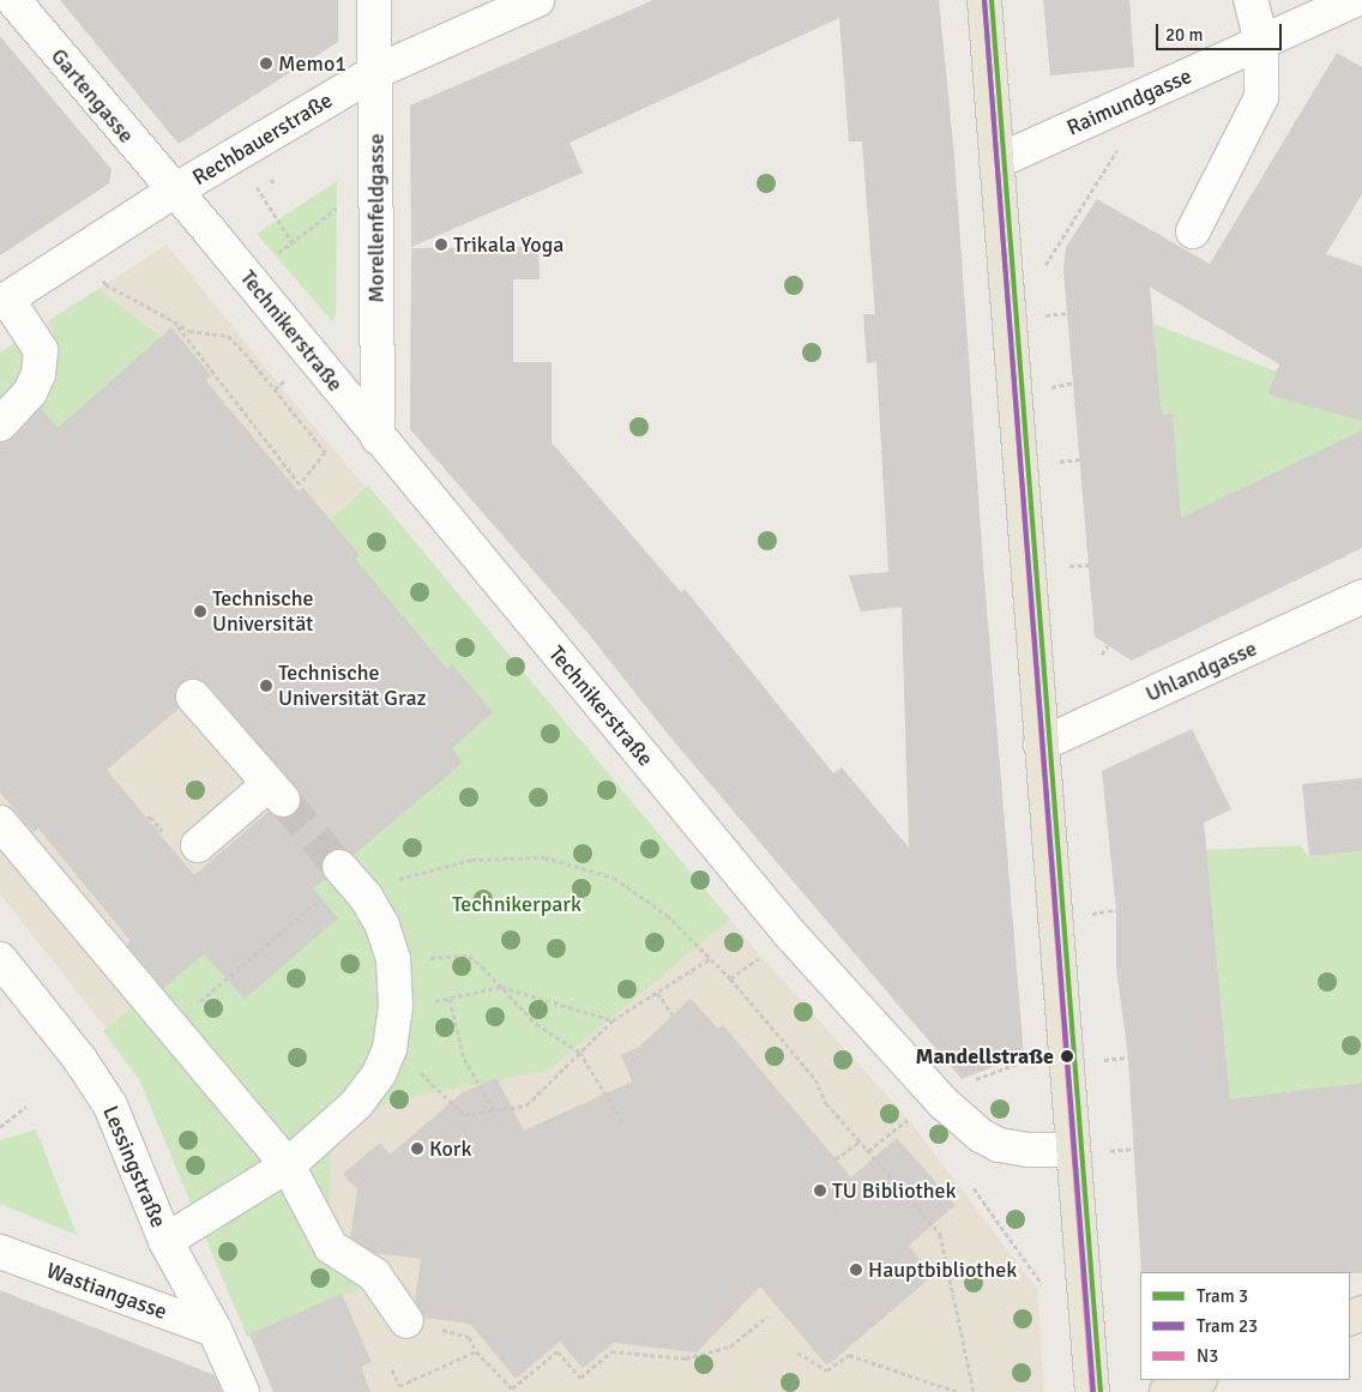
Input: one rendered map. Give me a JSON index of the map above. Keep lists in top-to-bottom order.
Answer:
{
  "streets": {
    "street": [
      "Gartengasse",
      "Raimundgasse",
      "Rechbauerstraße",
      "Morellenfeldgasse",
      "Technikerstraße",
      "Uhlandgasse",
      "Lessingstraße",
      "Wastiangasse"
    ]
  },
  "crossings": [
    ["Gartengasse", "Rechbauerstraße"],
    ["Gartengasse", "Technikerstraße"],
    ["Rechbauerstraße", "Morellenfeldgasse"],
    ["Rechbauerstraße", "Technikerstraße"],
    ["Morellenfeldgasse", "Technikerstraße"],
    ["Lessingstraße", "Wastiangasse"]
  ],
  "parks": ["Technikerpark"],
  "places": [
    "Memo1",
    "Trikala Yoga",
    "Technische Universität",
    "Technische Universität Graz",
    "Mandellstraße",
    "Kork",
    "TU Bibliothek",
    "Hauptbibliothek"
  ],
  "lines": ["tram line 3", "tram line 23", "transit line N3"],
  "legend": ["Tram 3", "Tram 23", "N3"],
  "scale_bar": "20 m"
}
